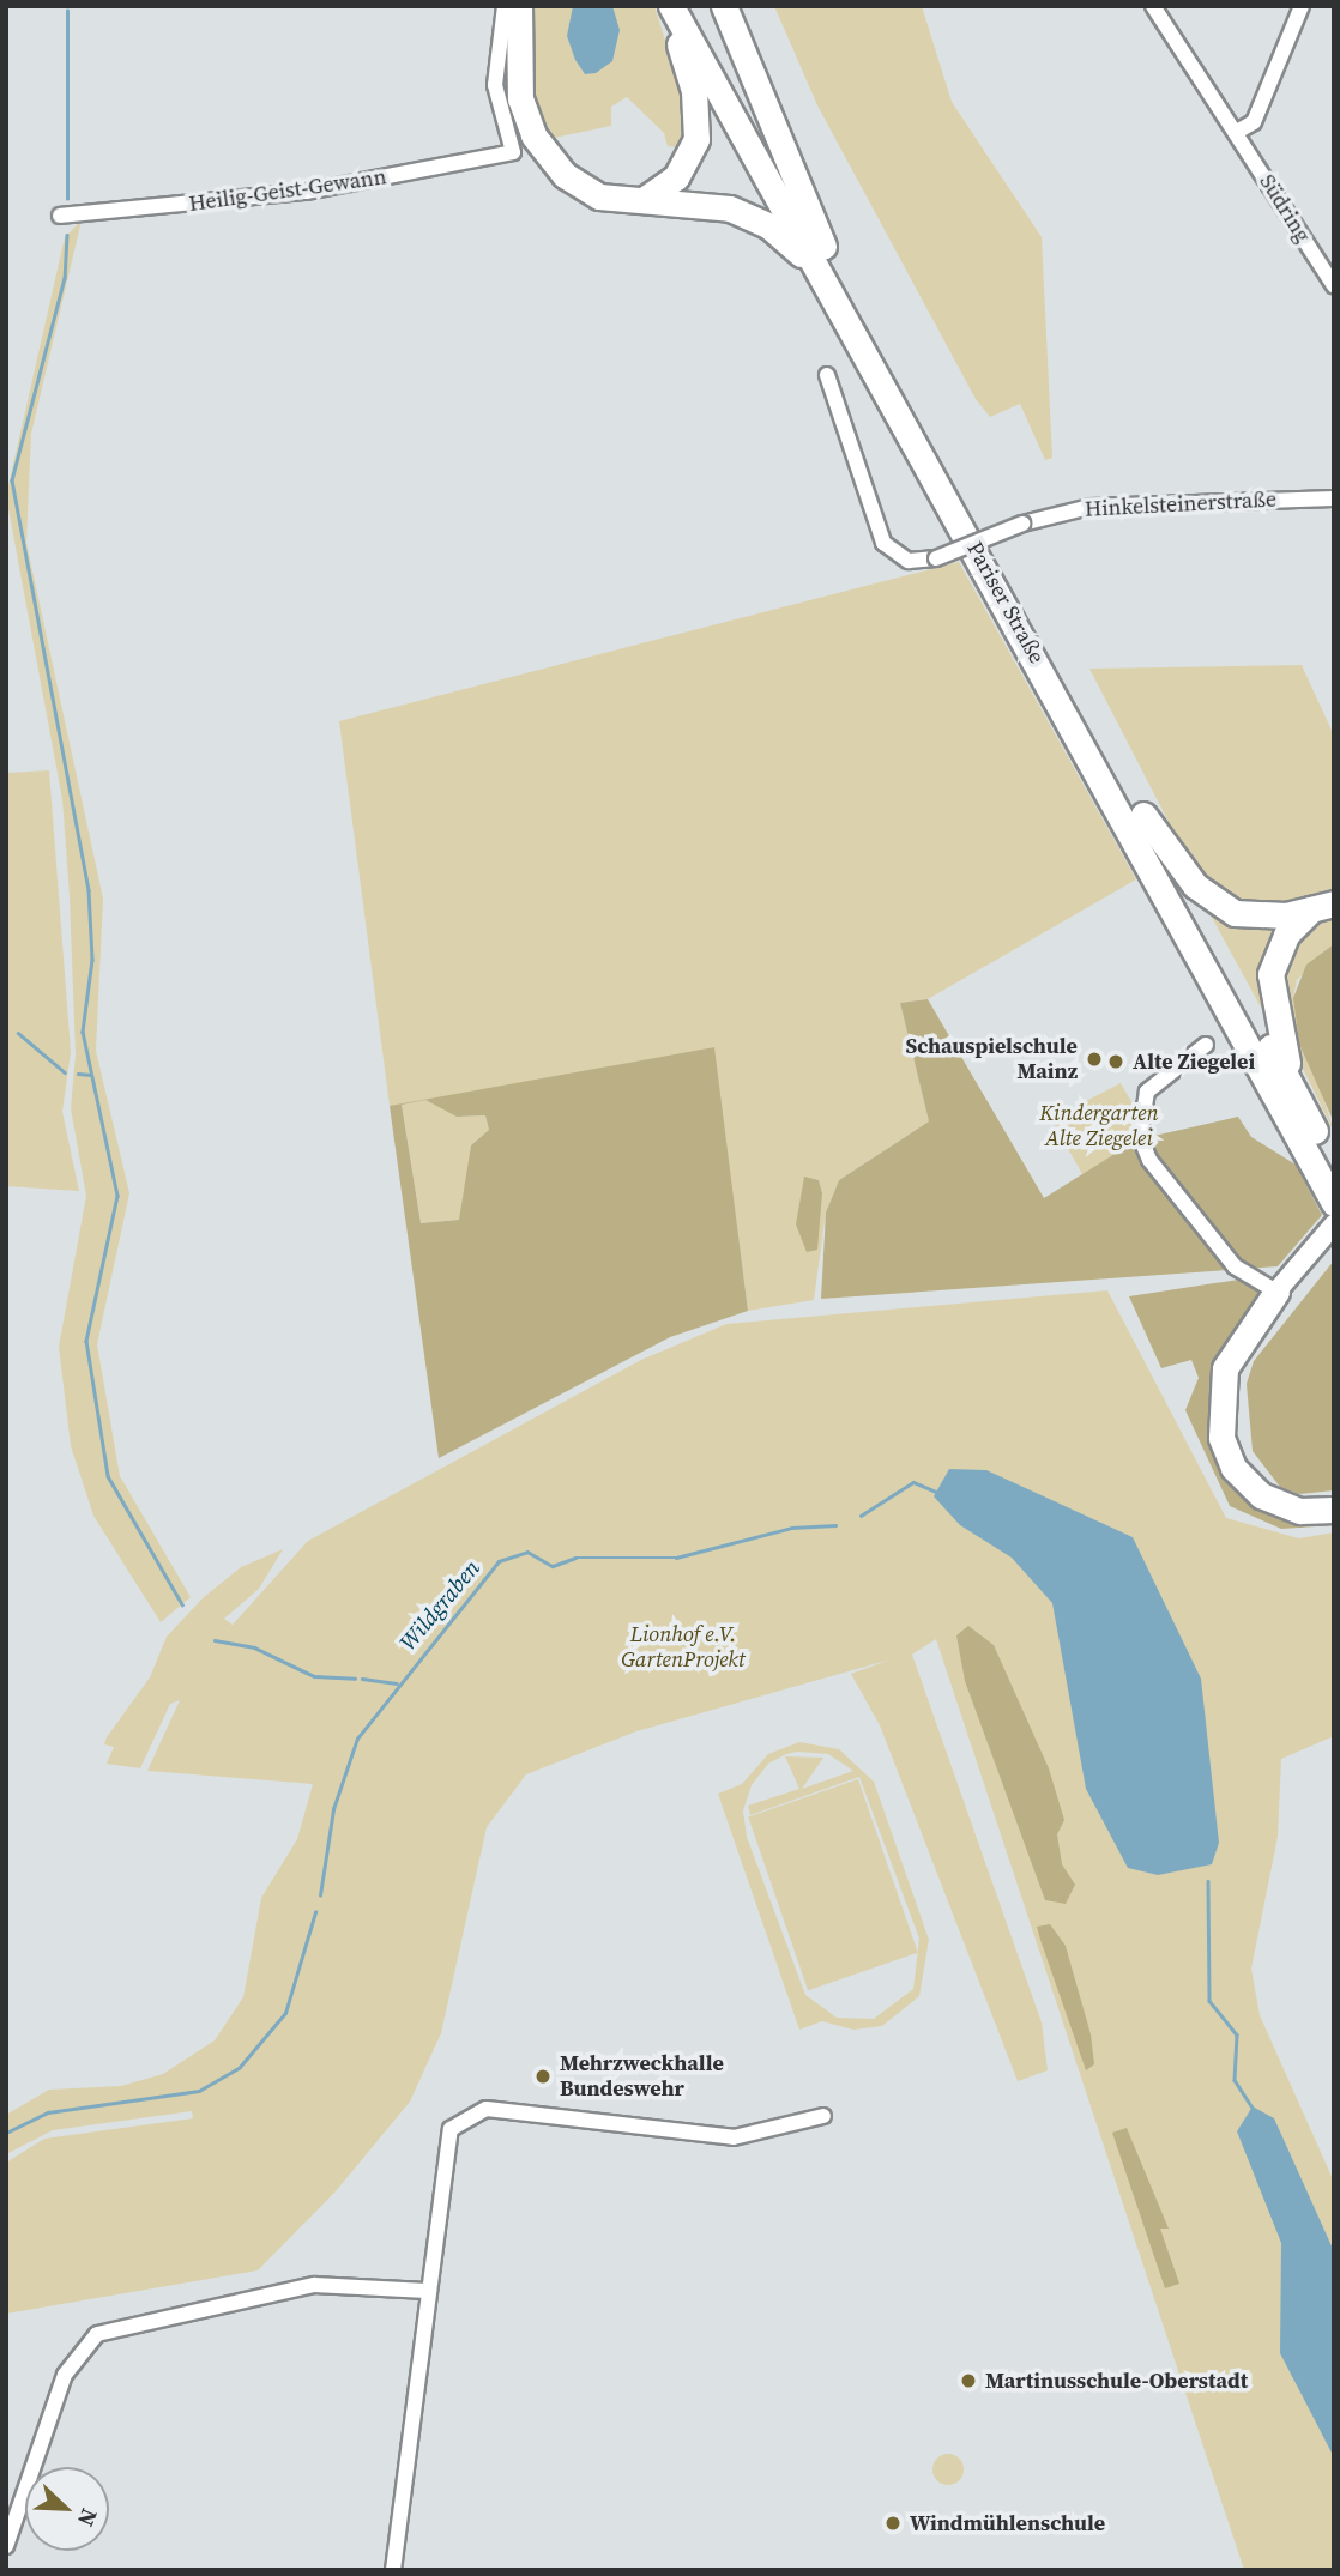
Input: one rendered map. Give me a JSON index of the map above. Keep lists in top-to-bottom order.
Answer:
{
  "streets": {
    "highway": ["Pariser Straße"],
    "street": ["Heilig-Geist-Gewann", "Südring", "Hinkelsteinerstraße"]
  },
  "water": ["Wildgraben"],
  "parks": ["Kindergarten Alte Ziegelei", "Lionhof e.V. GartenProjekt"],
  "places": [
    "Schauspielschule Mainz",
    "Alte Ziegelei",
    "Mehrzweckhalle Bundeswehr",
    "Martinusschule-Oberstadt",
    "Windmühlenschule"
  ],
  "north": "bottom right"
}
